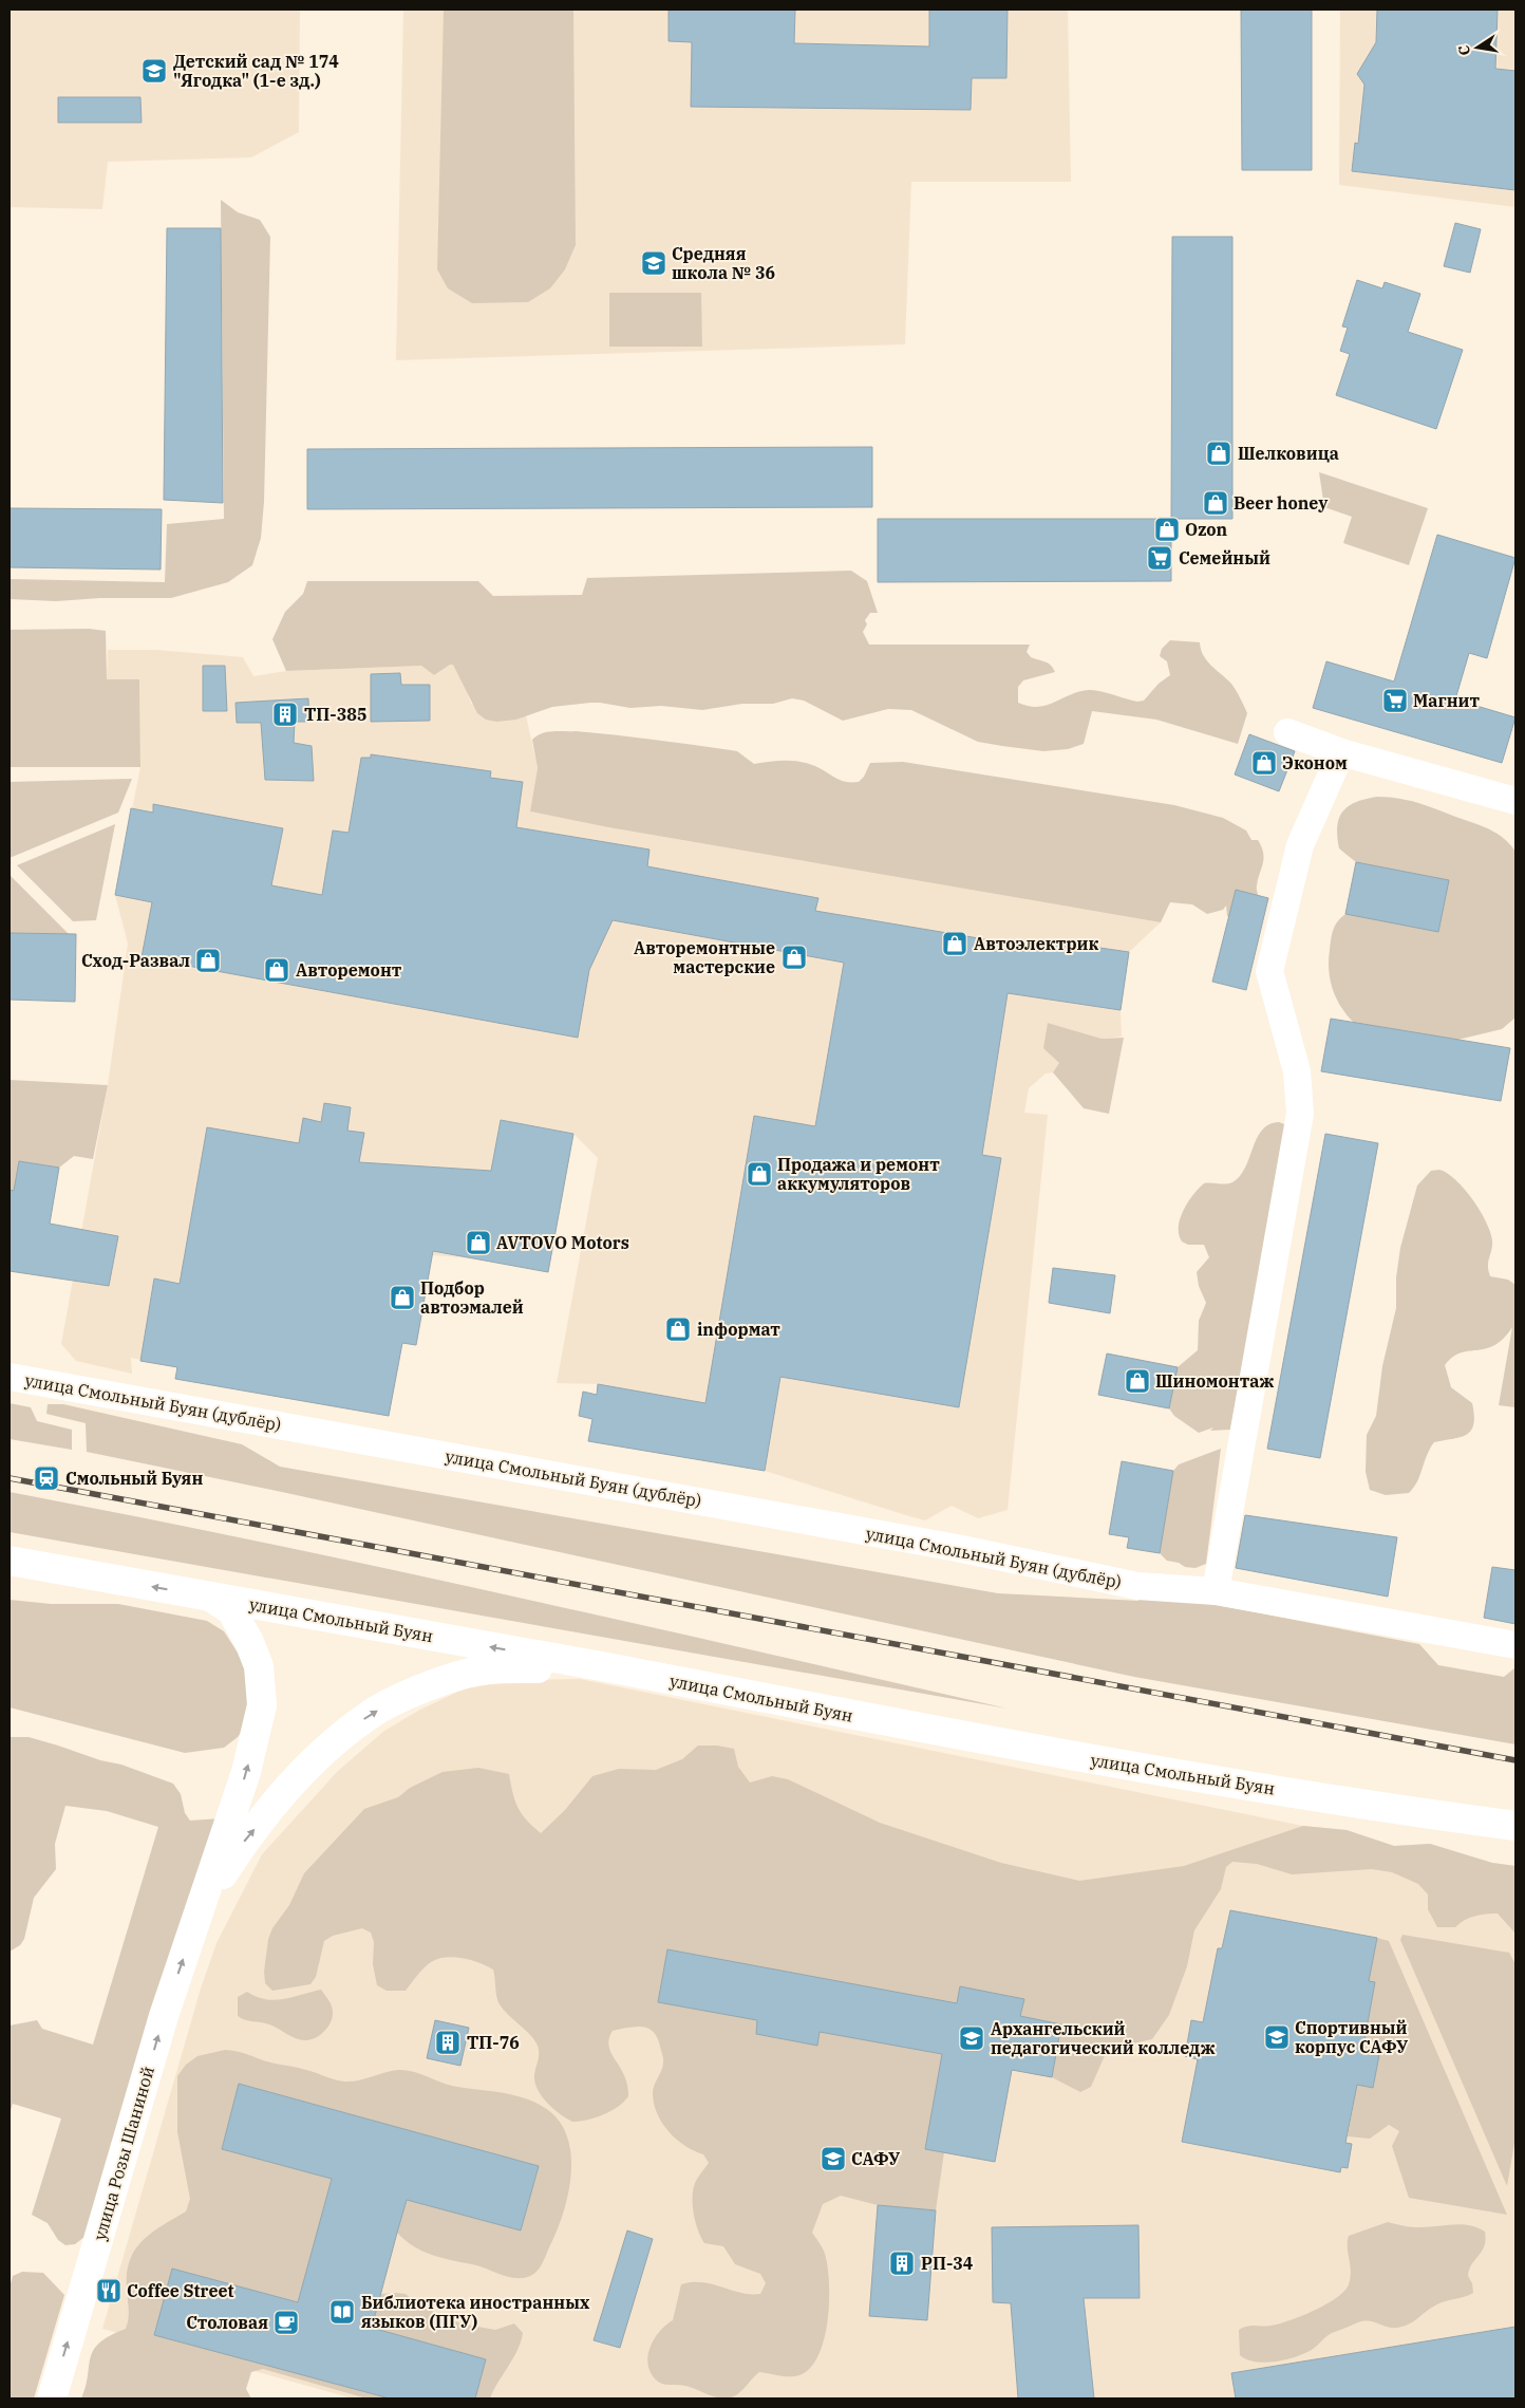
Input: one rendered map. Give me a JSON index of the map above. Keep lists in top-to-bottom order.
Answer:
{
  "streets": {
    "main road": ["улица Смольный Буян", "улица Розы Шаниной"],
    "street": ["улица Смольный Буян (дублёр)"]
  },
  "one_way": ["улица Смольный Буян", "улица Розы Шаниной"],
  "places": {
    "school or university": [
      "Детский сад № 174 \"Ягодка\" (1-е зд.)",
      "Средняя школа № 36",
      "Спортивный корпус САФУ",
      "Архангельский педагогический колледж",
      "САФУ"
    ],
    "shop": [
      "Шелковица",
      "Beer honey",
      "Ozon",
      "Эконом",
      "Автоэлектрик",
      "Авторемонтные мастерские",
      "Сход-Развал",
      "Авторемонт",
      "Продажа и ремонт аккумуляторов",
      "AVTOVO Motors",
      "Подбор автоэмалей",
      "inформат",
      "Шиномонтаж"
    ],
    "supermarket": ["Семейный", "Магнит"],
    "building": ["ТП-385", "ТП-76", "РП-34"],
    "station": ["Смольный Буян"],
    "restaurant": ["Coffee Street"],
    "library": ["Библиотека иностранных языков (ПГУ)"],
    "cafe": ["Столовая"]
  },
  "north": "left"
}
